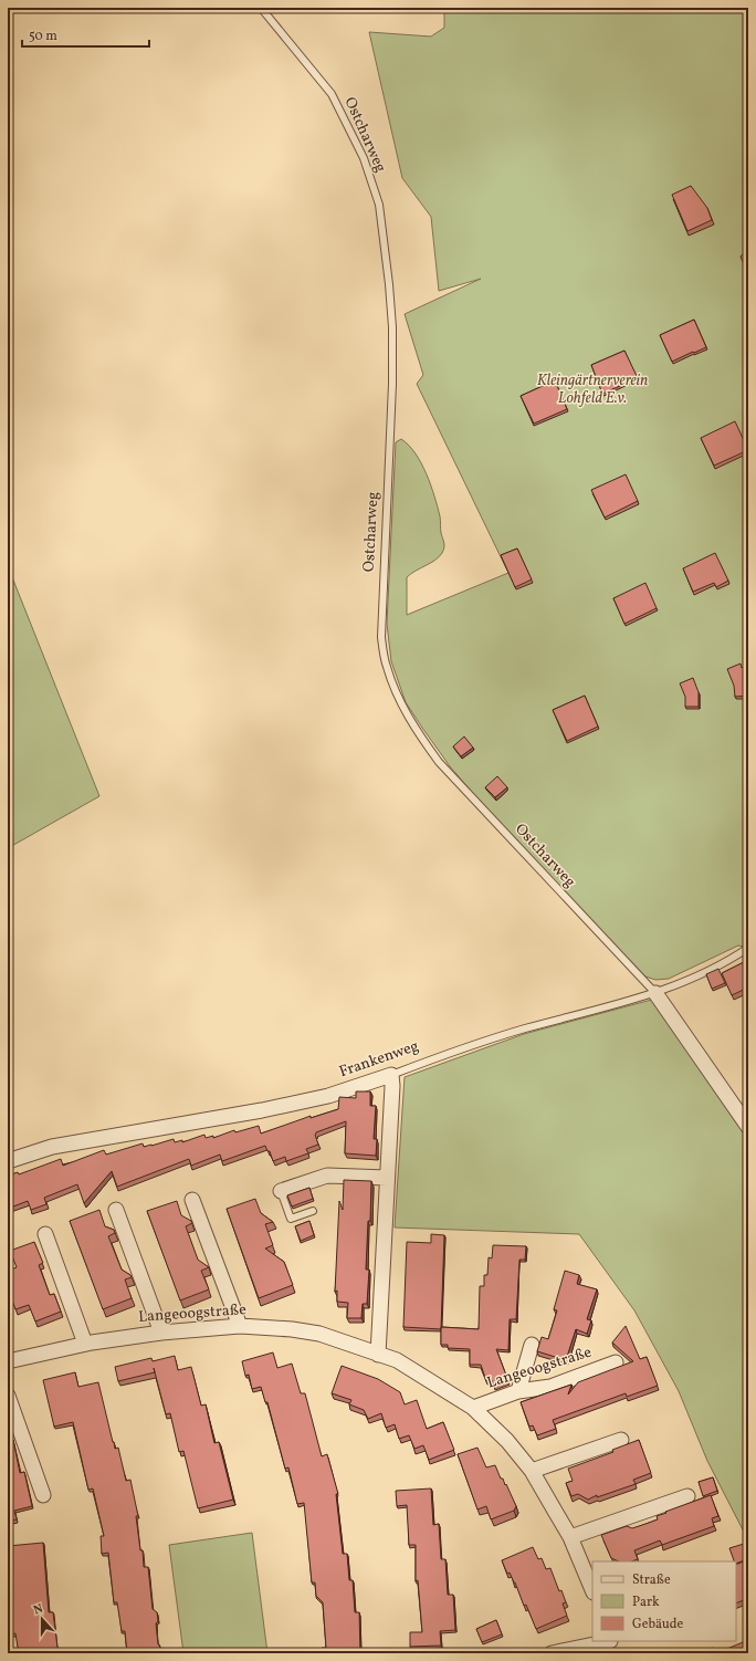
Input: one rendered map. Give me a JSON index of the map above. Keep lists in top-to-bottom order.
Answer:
{
  "streets": {
    "street": ["Frankenweg", "Langeoogstraße"],
    "lane": ["Ostcharweg"]
  },
  "crossings": [
    ["Ostcharweg", "Frankenweg"]
  ],
  "parks": ["Kleingärtnerverein Lohfeld E.v."],
  "legend": ["Straße", "Park", "Gebäude"],
  "scale_bar": "50 m",
  "north": "top"
}
